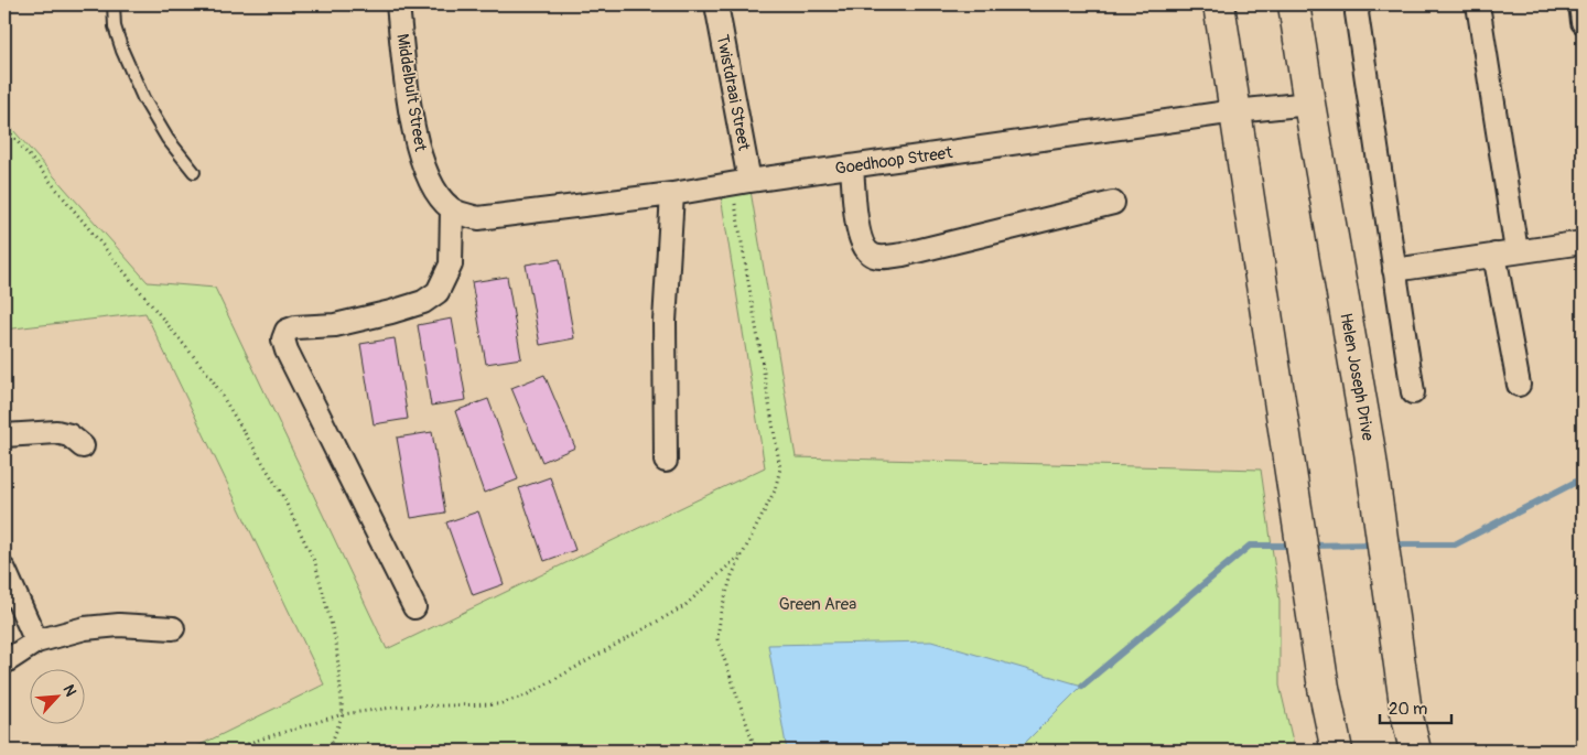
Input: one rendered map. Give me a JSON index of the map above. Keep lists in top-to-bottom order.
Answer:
{
  "streets": {
    "street": [
      "Middelbult Street",
      "Twistdraai Street",
      "Goedhoop Street",
      "Helen Joseph Drive"
    ]
  },
  "crossings": [
    ["Middelbult Street", "Goedhoop Street"],
    ["Twistdraai Street", "Goedhoop Street"],
    ["Goedhoop Street", "Helen Joseph Drive"]
  ],
  "parks": ["Green Area"],
  "scale_bar": "20 m",
  "north": "top right"
}
